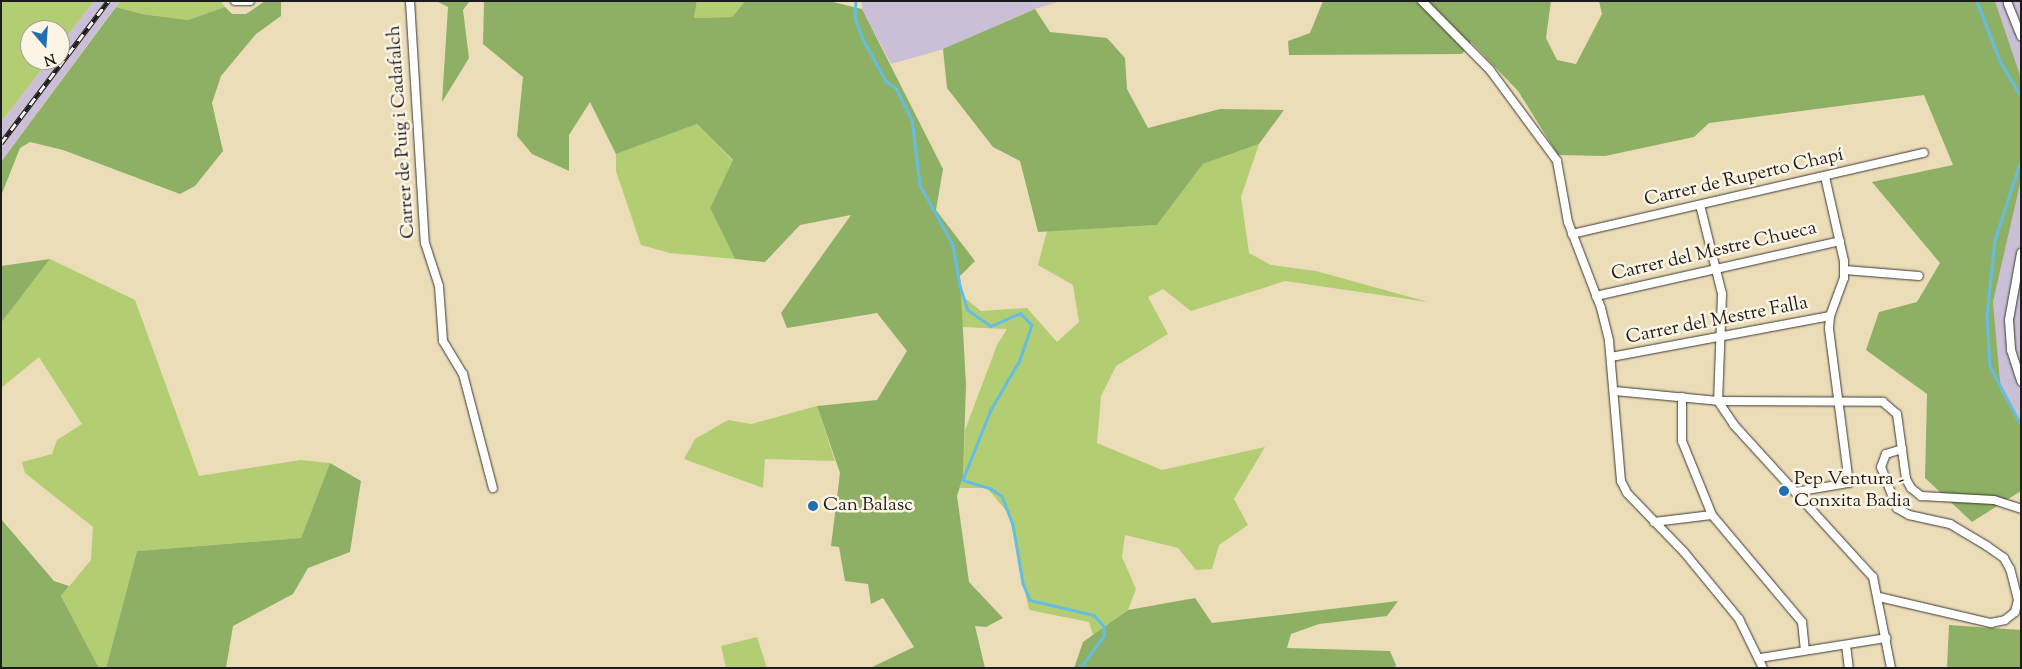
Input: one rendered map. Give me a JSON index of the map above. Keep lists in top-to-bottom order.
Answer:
{
  "streets": {
    "street": [
      "Carrer de Puig i Cadafalch",
      "Carrer de Ruperto Chapí",
      "Carrer del Mestre Chueca",
      "Carrer del Mestre Falla"
    ]
  },
  "places": ["Pep Ventura - Conxita Badia", "Can Balasc"],
  "north": "bottom"
}
